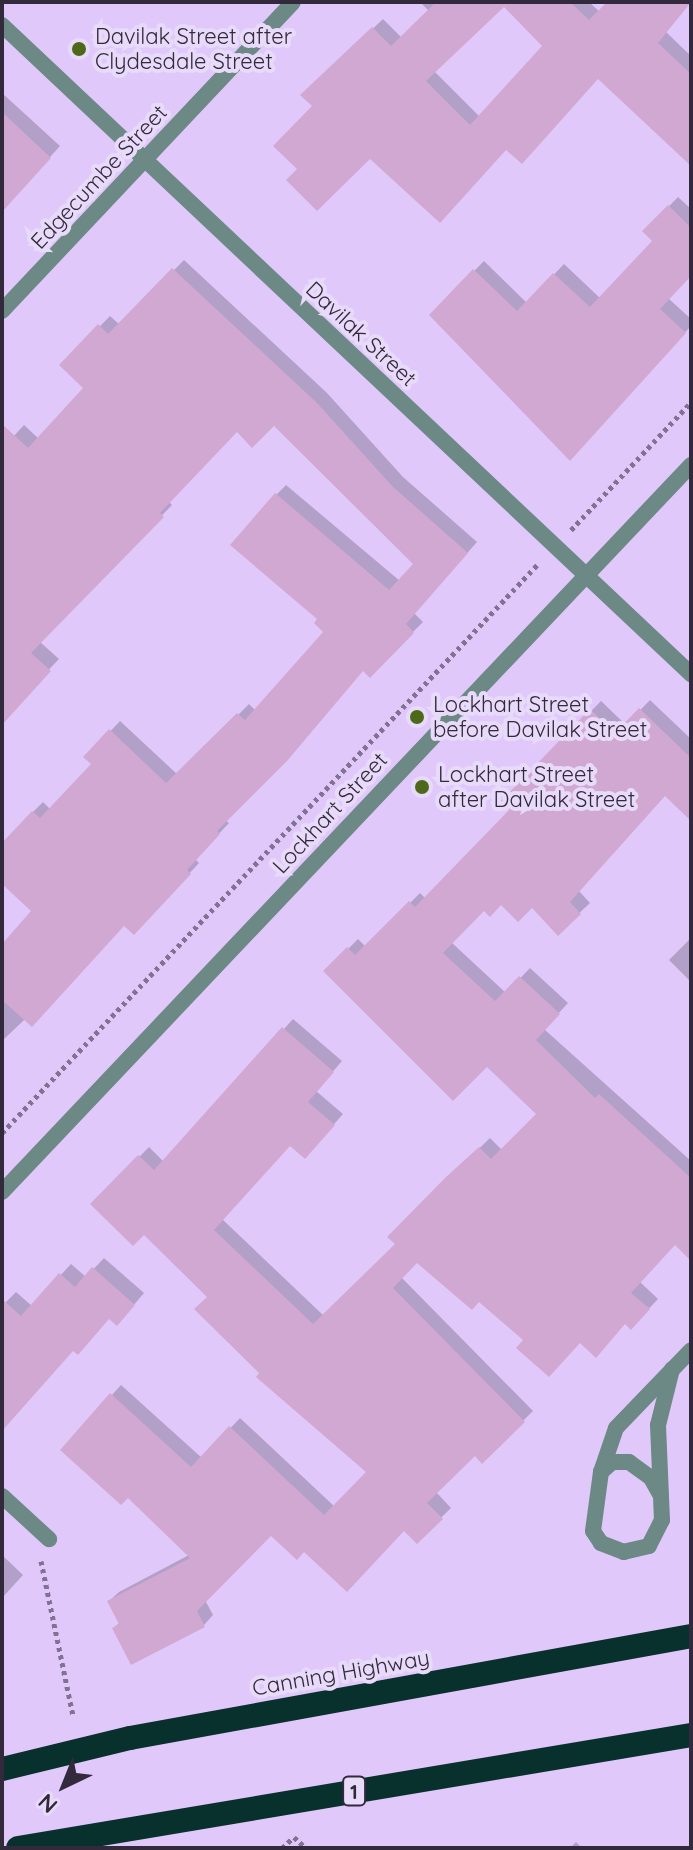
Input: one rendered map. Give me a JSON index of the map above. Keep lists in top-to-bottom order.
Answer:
{
  "streets": {
    "highway": ["Canning Highway", "1"],
    "street": ["Edgecumbe Street", "Davilak Street", "Lockhart Street"]
  },
  "crossings": [
    ["Edgecumbe Street", "Davilak Street"],
    ["Davilak Street", "Lockhart Street"]
  ],
  "places": ["Davilak Street after Clydesdale Street", "Lockhart Street before Davilak Street", "Lockhart Street after Davilak Street"],
  "north": "bottom left"
}
